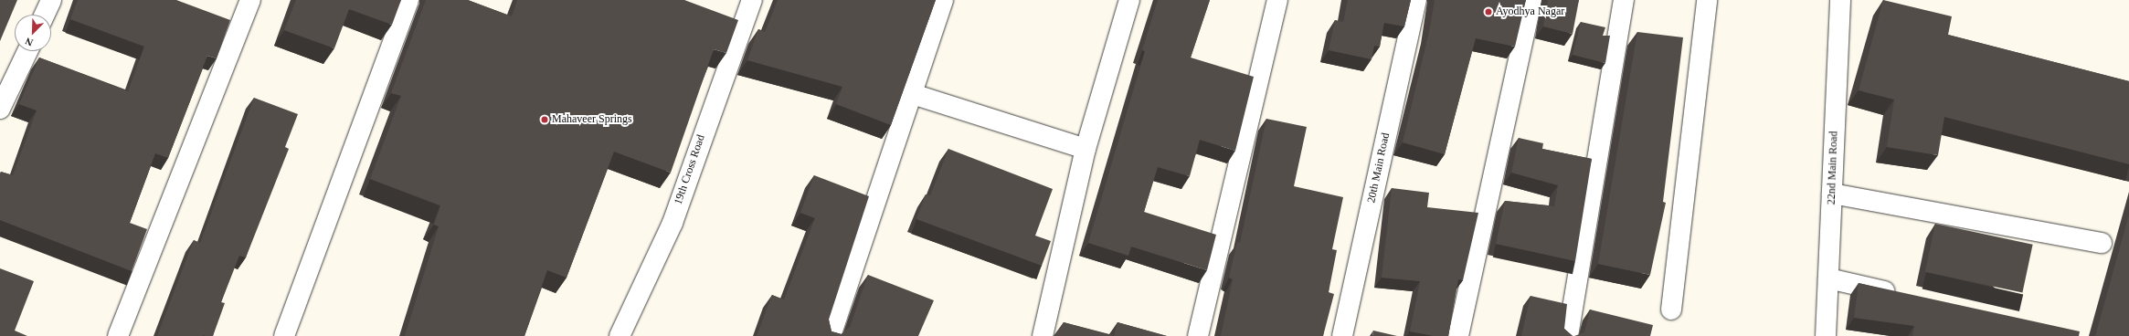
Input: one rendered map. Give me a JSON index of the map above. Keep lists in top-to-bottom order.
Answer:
{
  "streets": {
    "street": ["20th Main Road", "22nd Main Road", "19th Cross Road"]
  },
  "places": ["Ayodhya Nagar", "Mahaveer Springs"],
  "north": "bottom left"
}
